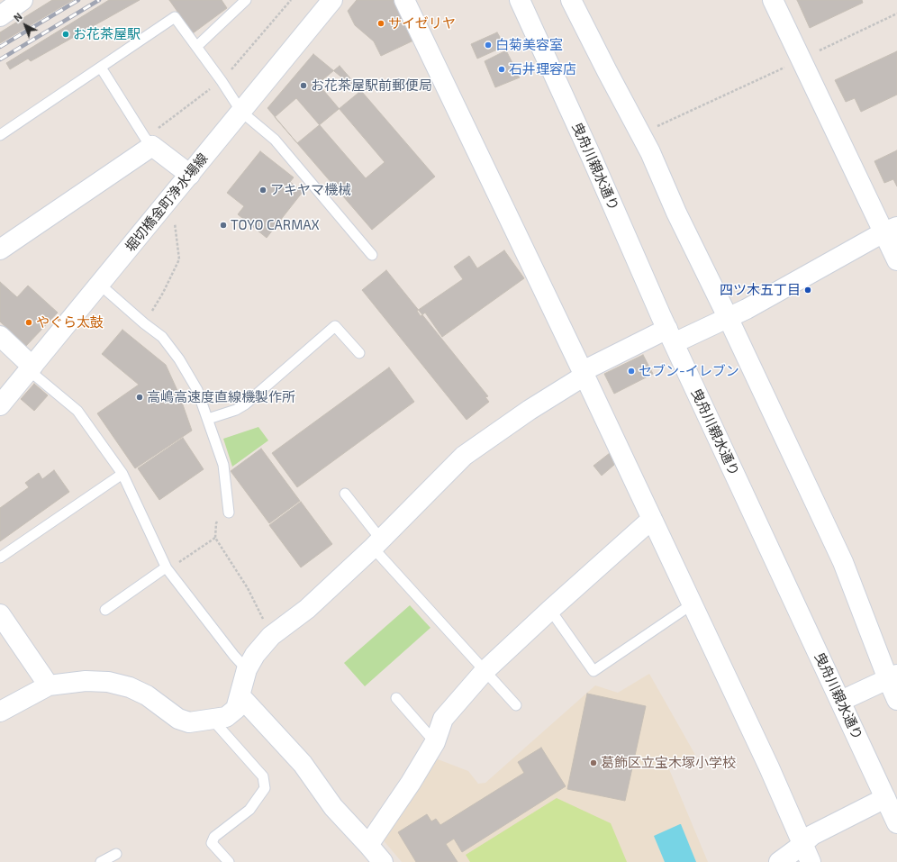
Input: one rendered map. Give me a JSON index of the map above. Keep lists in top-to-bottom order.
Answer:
{
  "streets": {
    "street": ["曳舟川親水通り", "堀切橋金町浄水場線"]
  },
  "places": [
    "サイゼリヤ",
    "お花茶屋駅",
    "白菊美容室",
    "石井理容店",
    "お花茶屋駅前郵便局",
    "アキヤマ機械",
    "TOYO CARMAX",
    "四ツ木五丁目",
    "やぐら太鼓",
    "セブン-イレブン",
    "高嶋高速度直線機製作所",
    "葛飾区立宝木塚小学校"
  ],
  "north": "top left"
}
